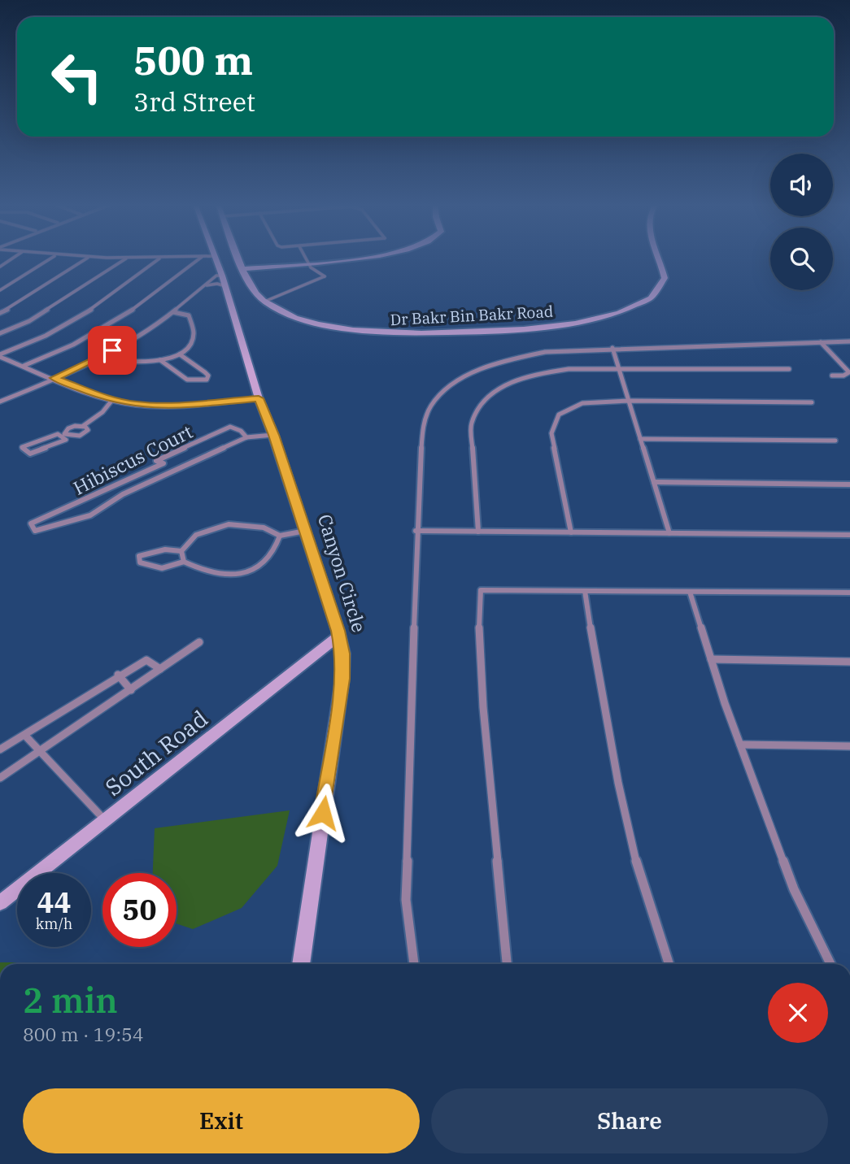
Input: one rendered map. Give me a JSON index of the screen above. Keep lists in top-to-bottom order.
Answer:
{
  "streets": {
    "street": [
      "Dr Bakr Bin Bakr Road",
      "Hibiscus Court",
      "Canyon Circle",
      "South Road"
    ]
  },
  "crossings": [
    ["Hibiscus Court", "Canyon Circle"],
    ["Canyon Circle", "South Road"]
  ],
  "page": {
    "turn": ["500 m", "3rd Street"],
    "speed": "44 km/h",
    "limit": "50",
    "heading": ["2 min", "800 m · 19:54"],
    "buttons": ["Exit", "Share"]
  }
}
